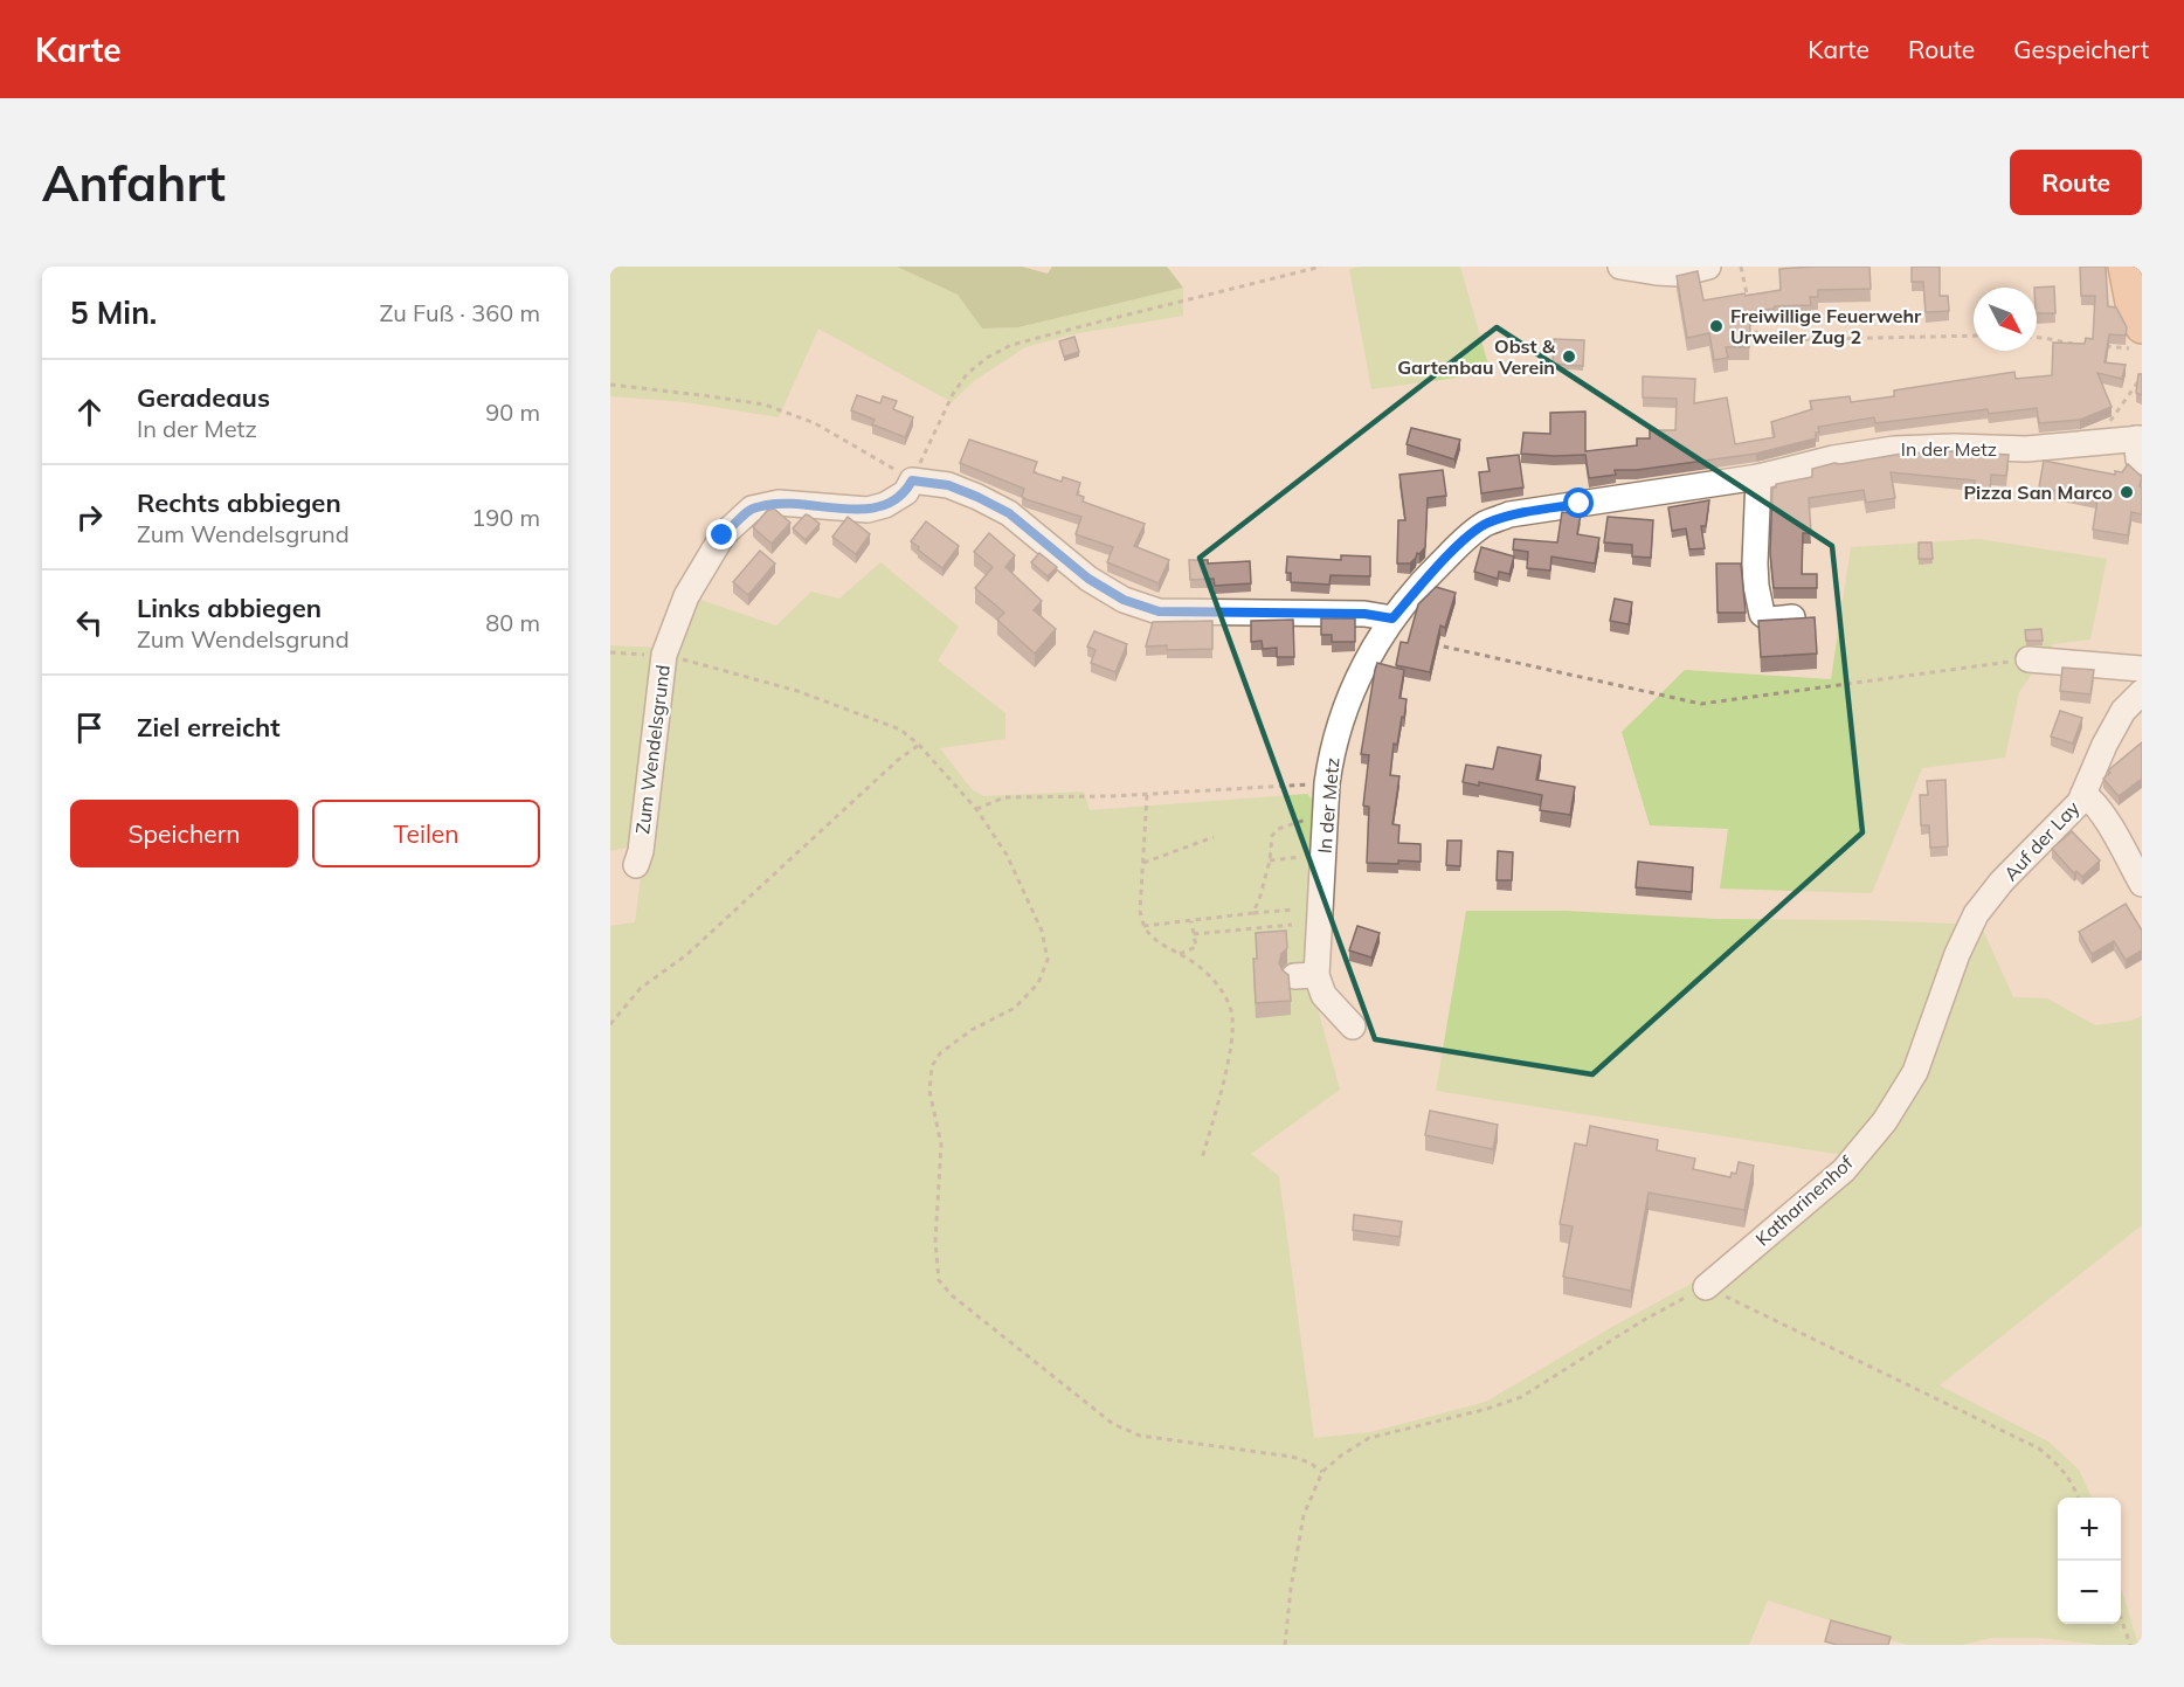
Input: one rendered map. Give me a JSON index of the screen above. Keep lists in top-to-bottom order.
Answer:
{
  "streets": {
    "street": [
      "In der Metz",
      "Zum Wendelsgrund",
      "Auf der Lay",
      "Katharinenhof"
    ]
  },
  "crossings": [
    ["Auf der Lay", "Katharinenhof"]
  ],
  "places": ["Freiwillige Feuerwehr Urweiler Zug 2", "Obst & Gartenbau Verein", "Pizza San Marco"],
  "north": "bottom right",
  "page": {
    "header": "Karte",
    "nav": ["Karte", "Route", "Gespeichert"],
    "buttons": [
      "Route",
      ["Speichern", "Teilen"]
    ],
    "title": "Anfahrt",
    "heading": ["5 Min.", "Zu Fuß · 360 m"],
    "list": [
      ["Geradeaus", "In der Metz", "90 m"],
      ["Rechts abbiegen", "Zum Wendelsgrund", "190 m"],
      ["Links abbiegen", "Zum Wendelsgrund", "80 m"],
      "Ziel erreicht"
    ],
    "map_buttons": ["+", "−"]
  }
}
